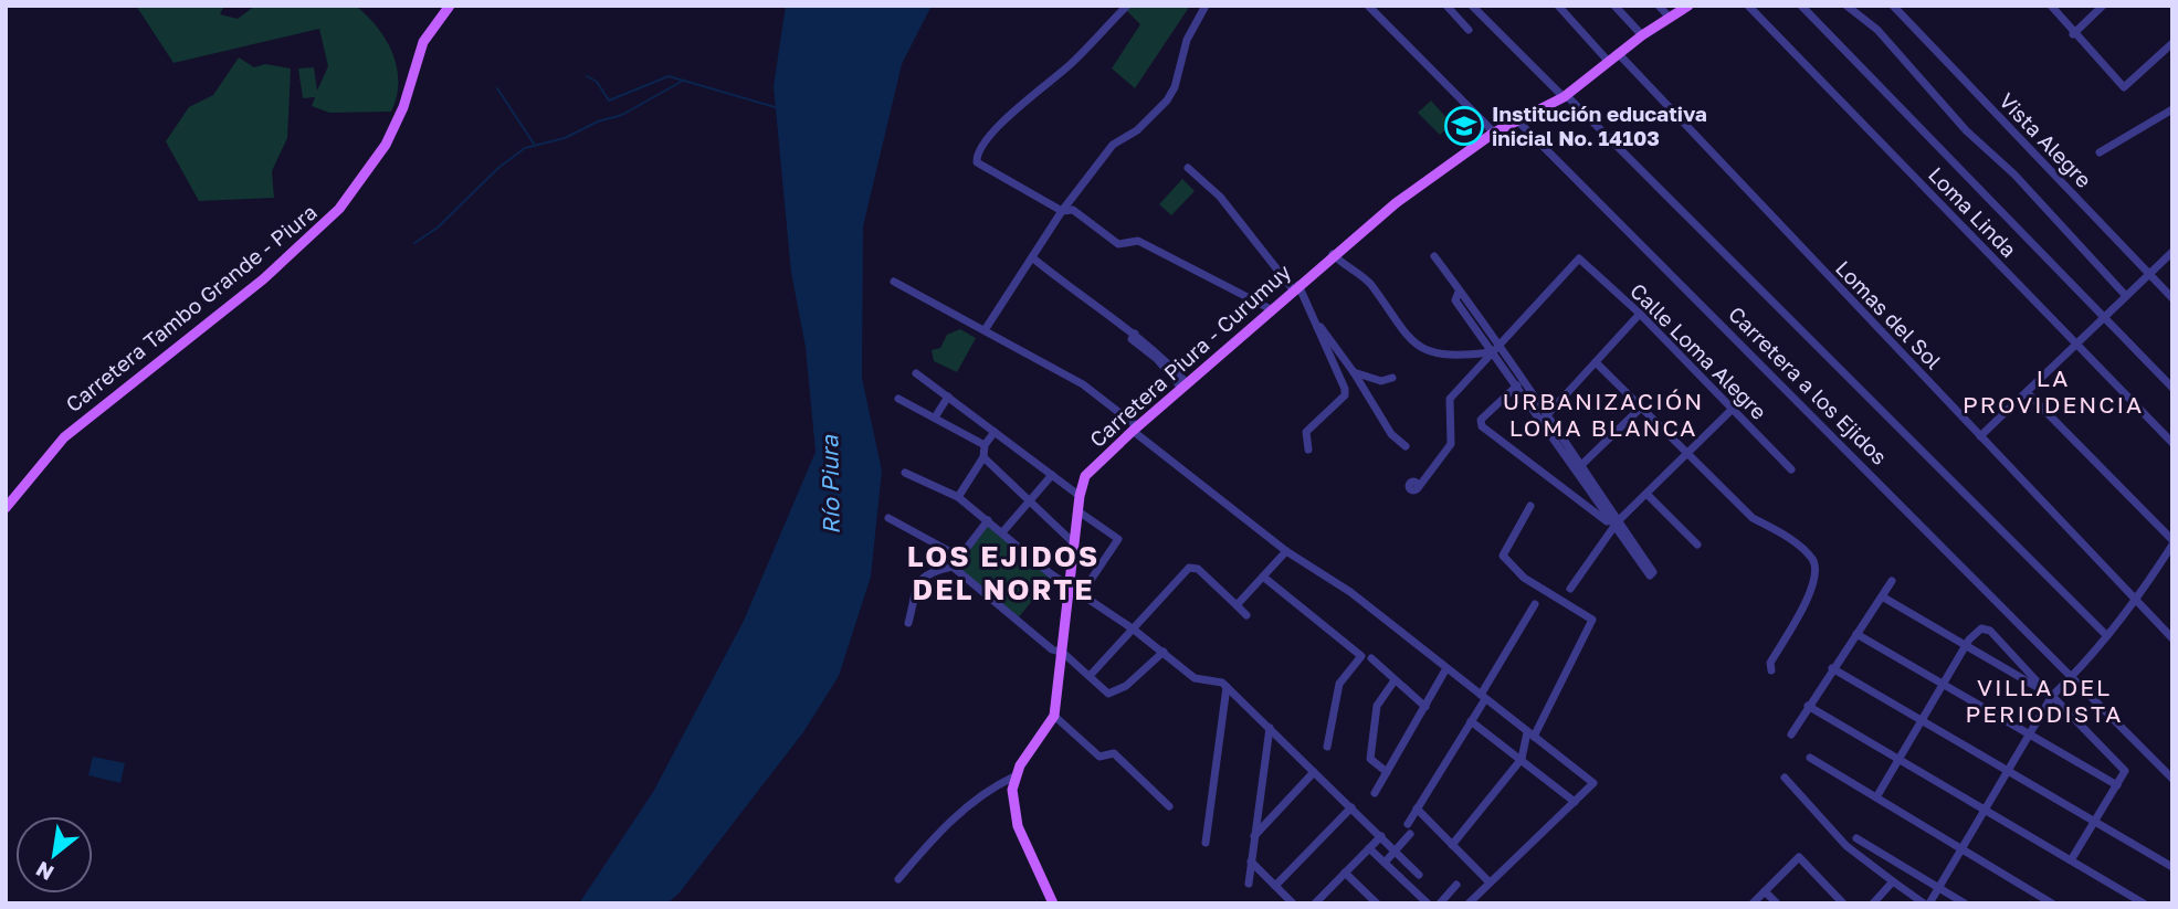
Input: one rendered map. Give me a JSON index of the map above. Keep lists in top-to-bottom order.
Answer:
{
  "streets": {
    "main road": ["Carretera Tambo Grande - Piura", "Carretera Piura - Curumuy"],
    "street": [
      "Vista Alegre",
      "Loma Linda",
      "Lomas del Sol",
      "Calle Loma Alegre",
      "Carretera a los Ejidos"
    ]
  },
  "crossings": [
    ["Lomas del Sol", "Carretera Piura - Curumuy"],
    ["Carretera Piura - Curumuy", "Carretera a los Ejidos"]
  ],
  "districts": [
    "LA PROVIDENCIA",
    "URBANIZACIÓN LOMA BLANCA",
    "LOS EJIDOS DEL NORTE",
    "VILLA DEL PERIODISTA"
  ],
  "water": ["Río Piura"],
  "places": {
    "school or university": ["Institución educativa inicial No. 14103"]
  },
  "north": "bottom left"
}
